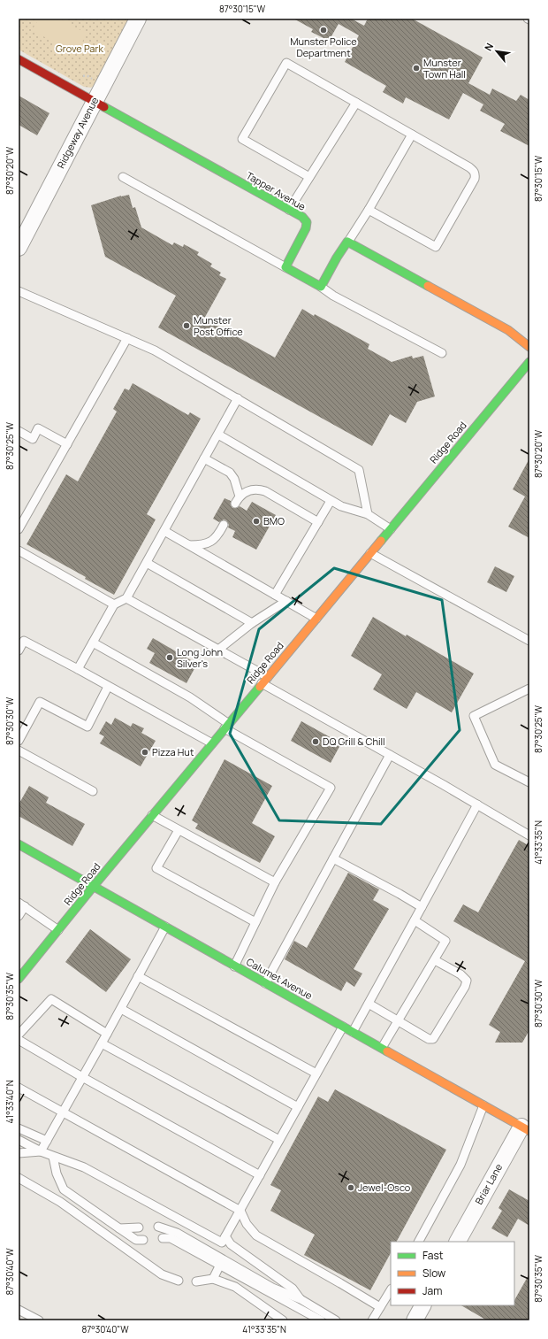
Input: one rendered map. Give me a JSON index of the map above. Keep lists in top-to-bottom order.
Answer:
{
  "streets": {
    "main road": ["Tapper Avenue", "Ridge Road", "Calumet Avenue"],
    "street": ["Ridgeway Avenue", "Briar Lane"]
  },
  "crossings": [
    ["Ridgeway Avenue", "Tapper Avenue"],
    ["Ridge Road", "Calumet Avenue"],
    ["Calumet Avenue", "Briar Lane"]
  ],
  "parks": ["Grove Park"],
  "places": [
    "Munster Police Department",
    "Munster Town Hall",
    "Munster Post Office",
    "BMO",
    "Long John Silver's",
    "DQ Grill & Chill",
    "Pizza Hut",
    "Jewel-Osco"
  ],
  "legend": ["Fast", "Slow", "Jam"],
  "north": "top left",
  "coordinates": [
    "87°30'15\"W",
    "87°30'20\"W",
    "87°30'25\"W",
    "87°30'30\"W",
    "41°33'35\"N",
    "87°30'35\"W",
    "41°33'40\"N",
    "87°30'40\"W"
  ]
}
